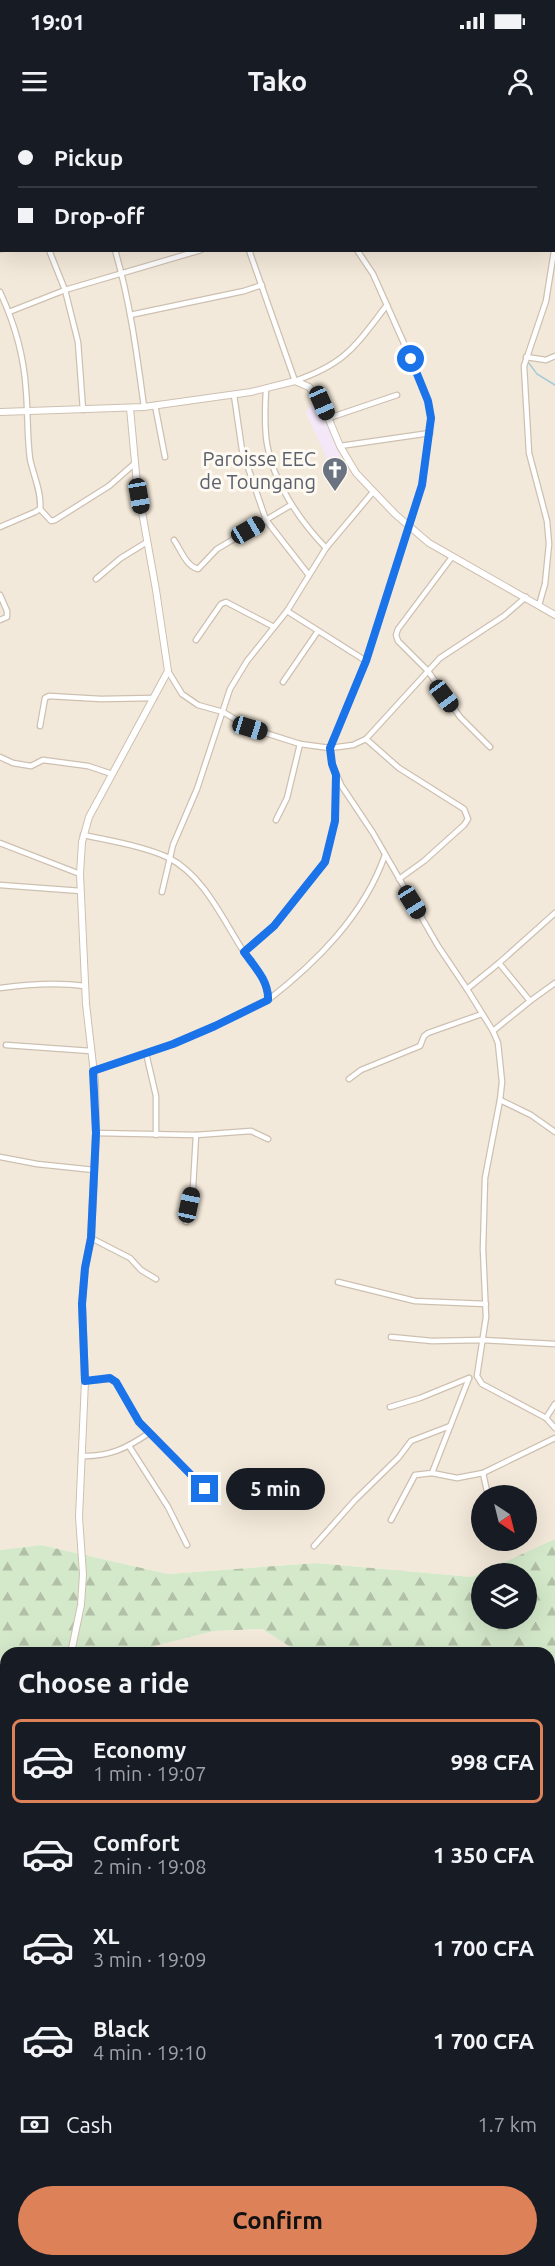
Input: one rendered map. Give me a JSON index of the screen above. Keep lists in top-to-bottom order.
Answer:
{
  "places": {
    "church": ["Paroisse EEC de Toungang"]
  },
  "north": "bottom right",
  "page": {
    "status": "19:01",
    "header": "Tako",
    "banner": ["Pickup", "Drop-off"],
    "bubble": "5 min",
    "heading": "Choose a ride",
    "list": [
      {
        "name": "Economy",
        "note": "1 min · 19:07",
        "value": "998 CFA"
      },
      {
        "name": "Comfort",
        "note": "2 min · 19:08",
        "value": "1 350 CFA"
      },
      {
        "name": "XL",
        "note": "3 min · 19:09",
        "value": "1 700 CFA"
      },
      {
        "name": "Black",
        "note": "4 min · 19:10",
        "value": "1 700 CFA"
      }
    ],
    "pay": ["Cash", "1.7 km"],
    "buttons": "Confirm"
  }
}
